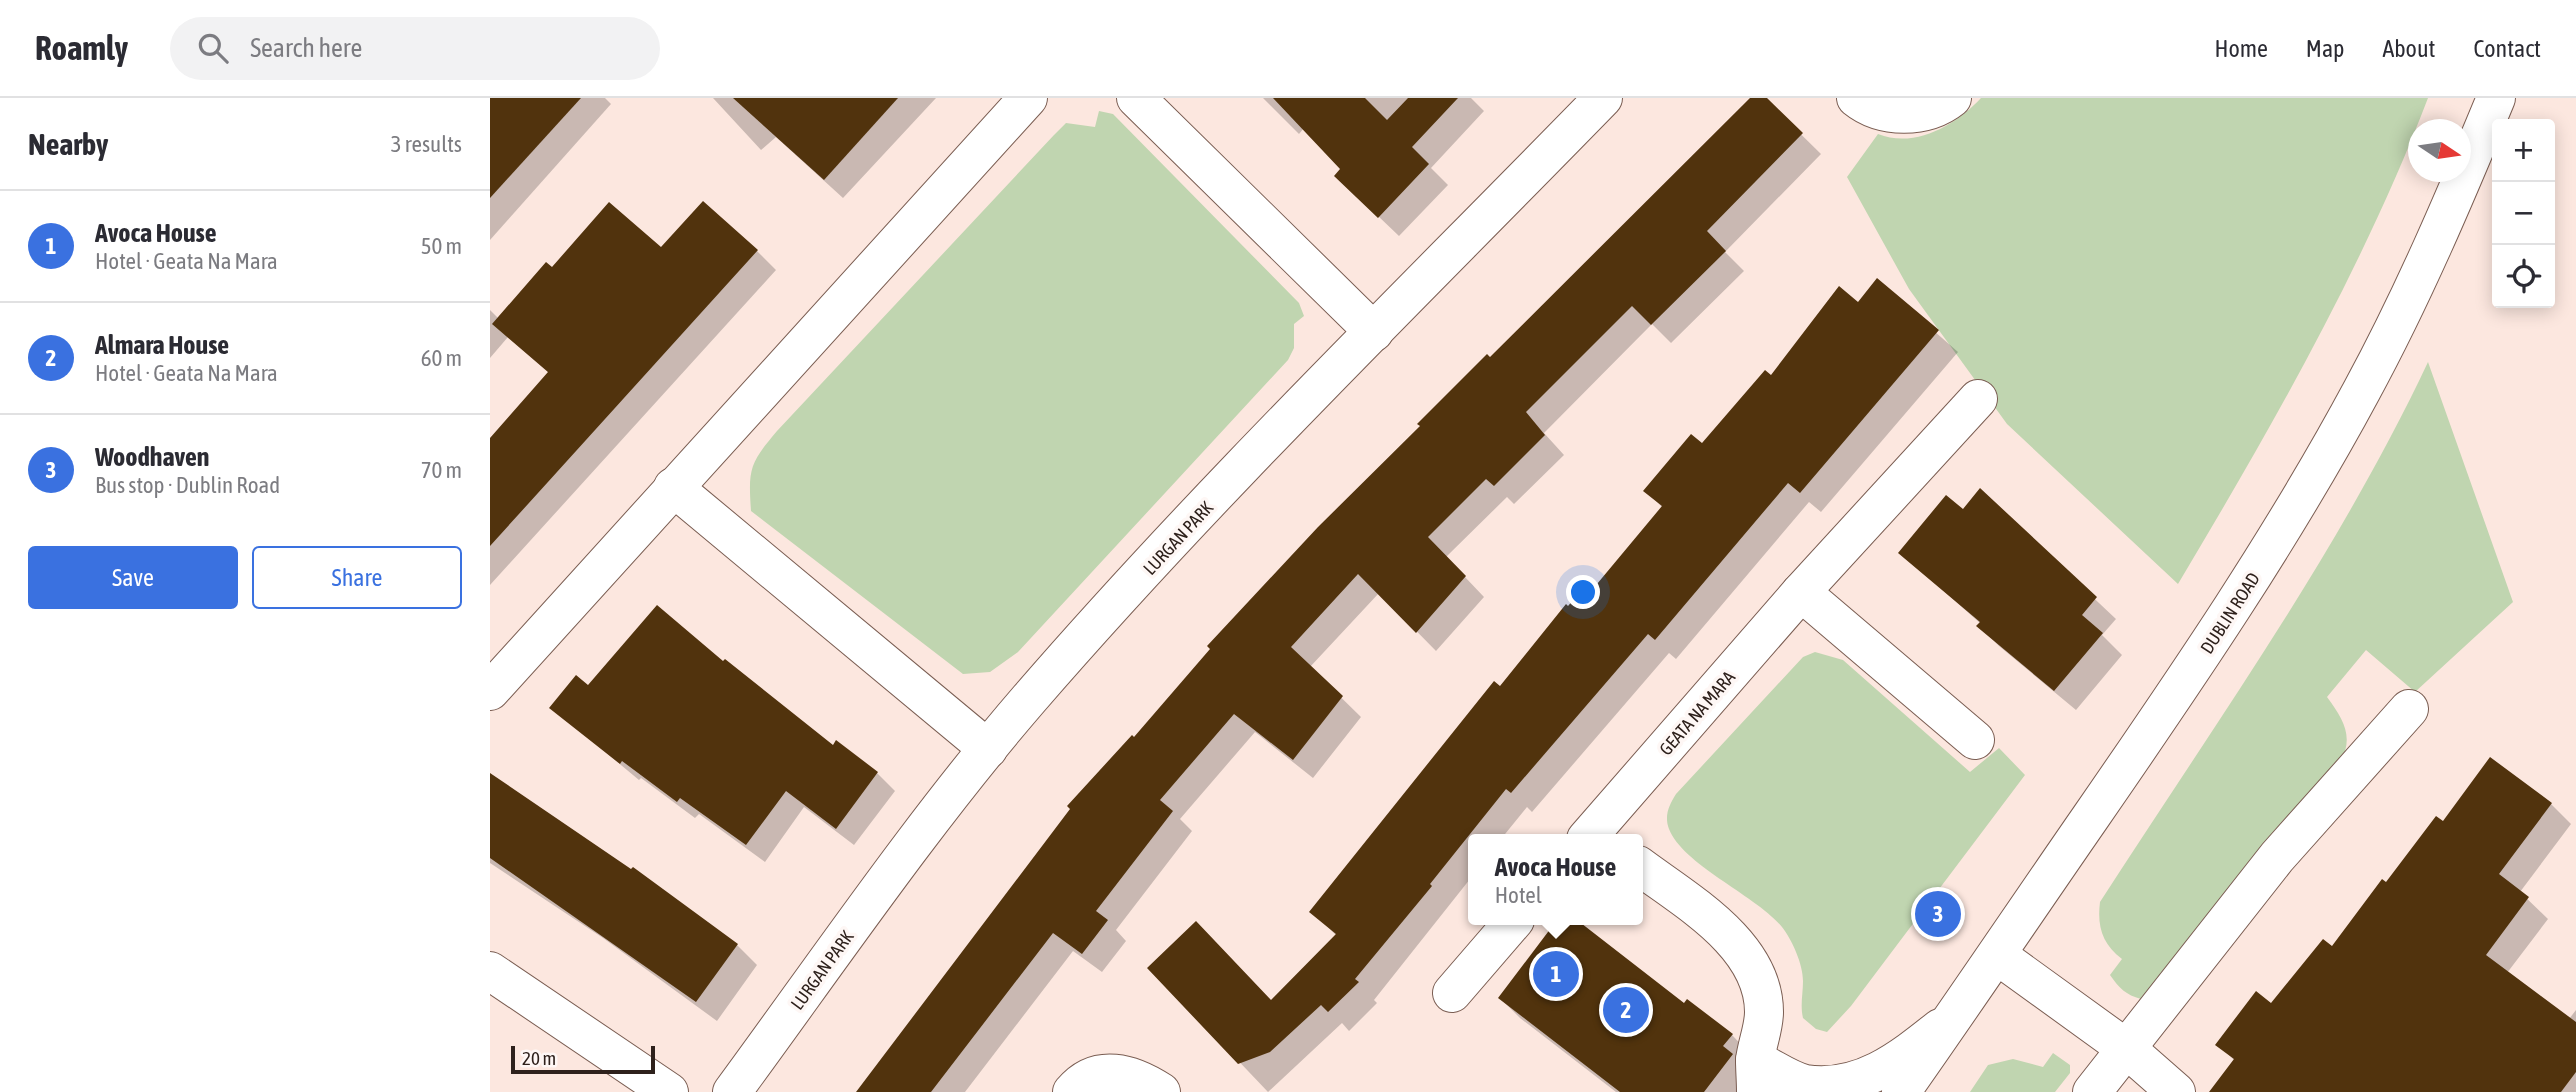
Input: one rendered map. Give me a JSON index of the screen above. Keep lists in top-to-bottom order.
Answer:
{
  "streets": {
    "street": ["LURGAN PARK", "DUBLIN ROAD", "GEATA NA MARA"]
  },
  "scale_bar": "20 m",
  "north": "right",
  "page": {
    "header": "Roamly",
    "search": "Search here",
    "nav": [
      "Home",
      "Map",
      "About",
      "Contact"
    ],
    "heading": ["Nearby", "3 results"],
    "map_buttons": ["+", "−"],
    "list": [
      {
        "mark": "1",
        "name": "Avoca House",
        "note": "Hotel · Geata Na Mara",
        "value": "50 m"
      },
      {
        "mark": "2",
        "name": "Almara House",
        "note": "Hotel · Geata Na Mara",
        "value": "60 m"
      },
      {
        "mark": "3",
        "name": "Woodhaven",
        "note": "Bus stop · Dublin Road",
        "value": "70 m"
      }
    ],
    "buttons": ["Save", "Share"],
    "popup": ["Avoca House", "Hotel"],
    "pins": ["3", "1", "2"],
    "scale": "20 m"
  }
}
